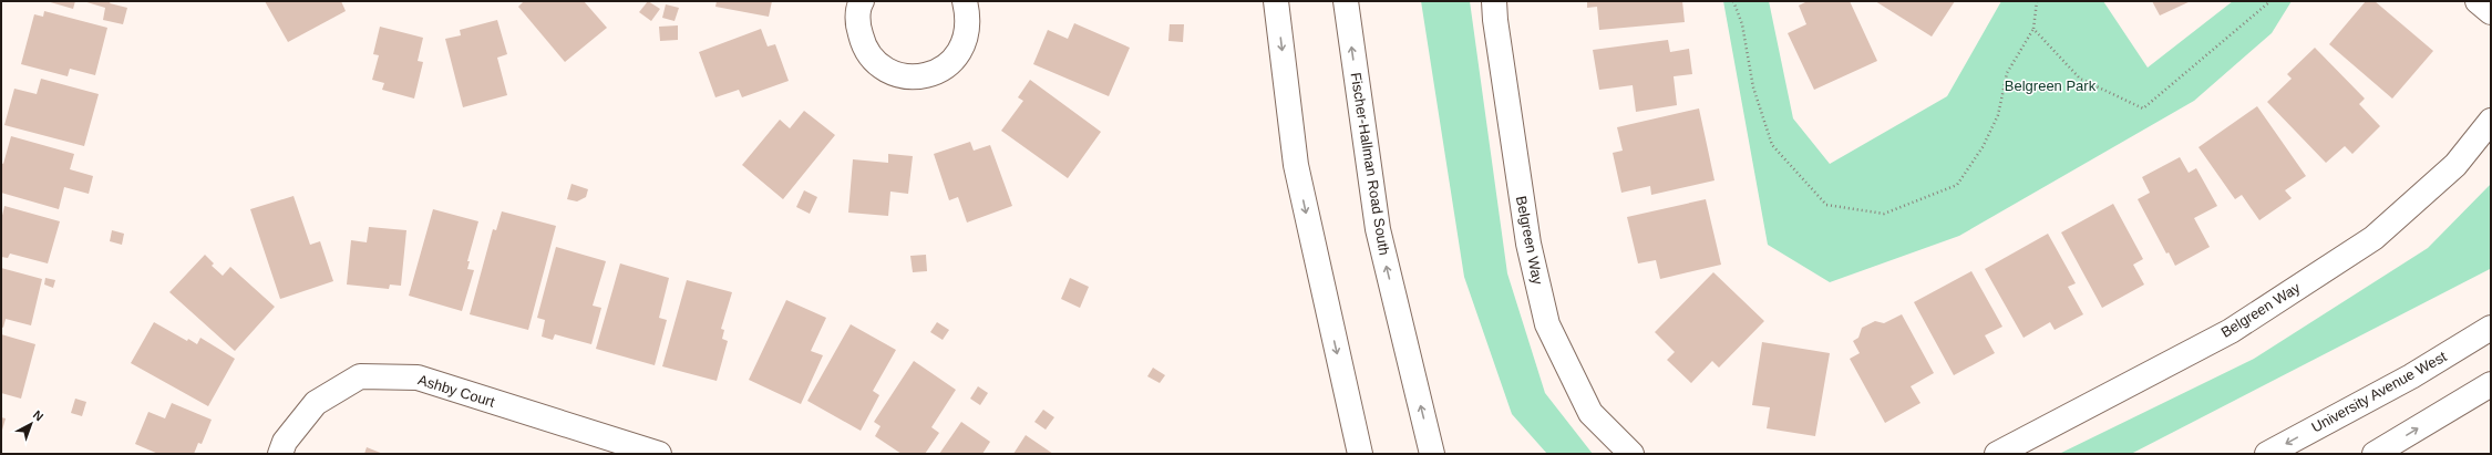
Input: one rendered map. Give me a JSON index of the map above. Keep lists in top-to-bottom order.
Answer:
{
  "streets": {
    "street": [
      "Fischer-Hallman Road South",
      "Belgreen Way",
      "Ashby Court",
      "University Avenue West"
    ]
  },
  "parks": ["Belgreen Park"],
  "north": "top right"
}
